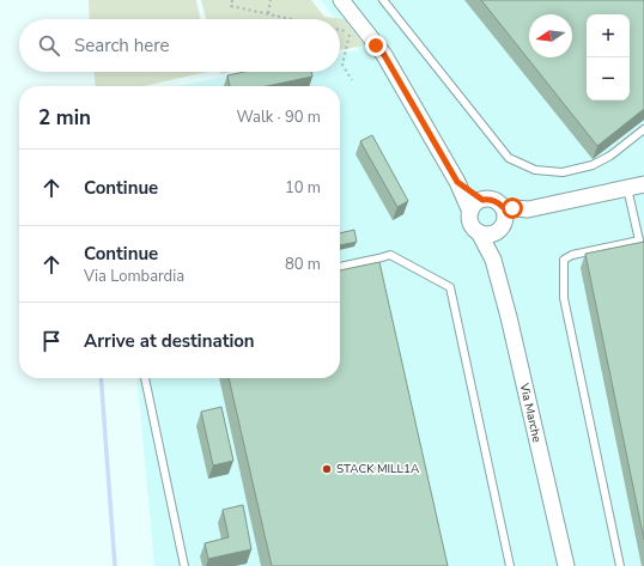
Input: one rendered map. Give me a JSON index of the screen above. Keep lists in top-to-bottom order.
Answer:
{
  "streets": {
    "street": ["Via Marche"]
  },
  "places": ["STACK MILL1A"],
  "north": "left",
  "page": {
    "map_buttons": ["+", "−"],
    "search": "Search here",
    "heading": ["2 min", "Walk · 90 m"],
    "list": [
      ["Continue", "10 m"],
      ["Continue", "Via Lombardia", "80 m"],
      "Arrive at destination"
    ]
  }
}
